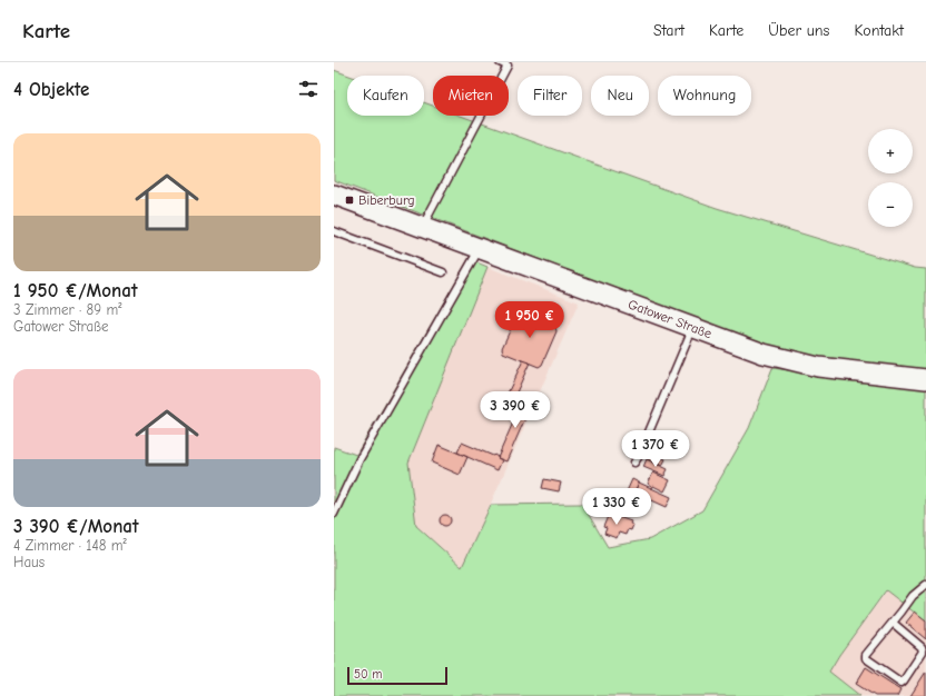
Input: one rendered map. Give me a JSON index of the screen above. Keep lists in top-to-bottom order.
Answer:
{
  "streets": {
    "main road": ["Gatower Straße"]
  },
  "places": {
    "transit": ["Biberburg"]
  },
  "scale_bar": "50 m",
  "page": {
    "header": "Karte",
    "nav": [
      "Start",
      "Karte",
      "Über uns",
      "Kontakt"
    ],
    "heading": "4 Objekte",
    "chip": [
      "Kaufen",
      "Mieten",
      "Filter",
      "Neu",
      "Wohnung"
    ],
    "list": [
      {
        "name": "1 950 €/Monat",
        "note": "3 Zimmer · 89 m² · Gatower Straße"
      },
      {
        "name": "3 390 €/Monat",
        "note": "4 Zimmer · 148 m² · Haus"
      }
    ],
    "map_buttons": ["+", "−"],
    "price": [
      "1 950 €",
      "3 390 €",
      "1 370 €",
      "1 330 €"
    ],
    "scale": "50 m"
  }
}
